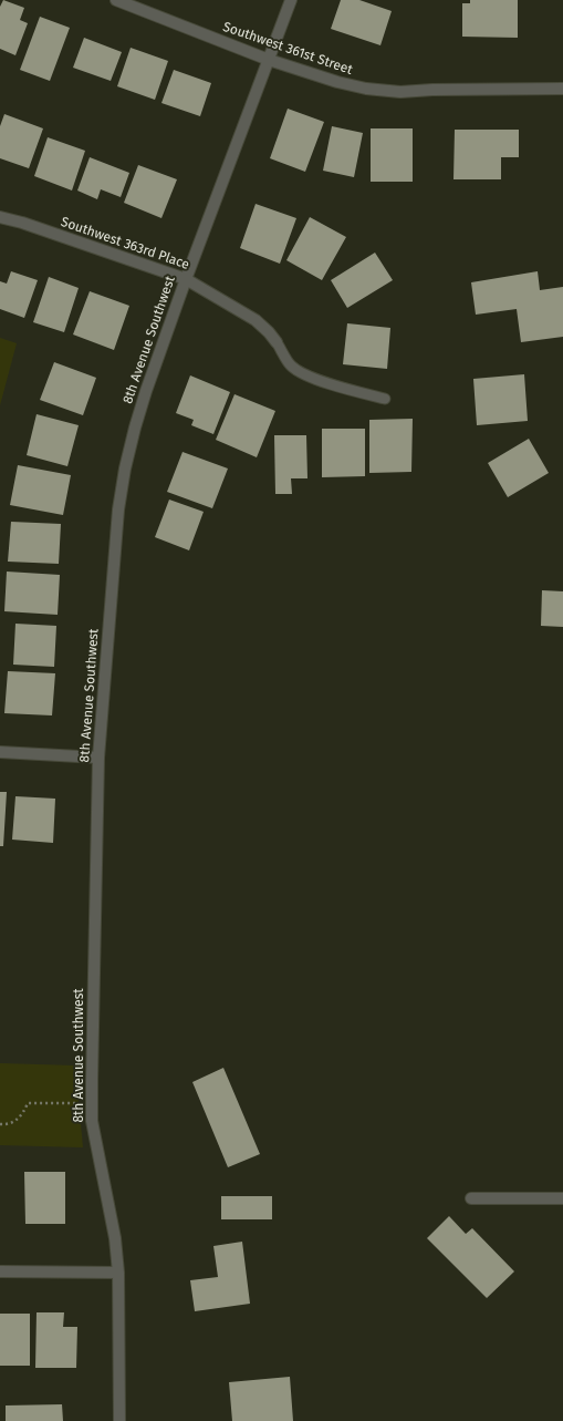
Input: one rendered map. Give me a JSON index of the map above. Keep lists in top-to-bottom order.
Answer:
{
  "streets": {
    "street": ["Southwest 361st Street", "Southwest 363rd Place", "8th Avenue Southwest"]
  },
  "crossings": [
    ["Southwest 361st Street", "8th Avenue Southwest"],
    ["Southwest 363rd Place", "8th Avenue Southwest"]
  ]
}
